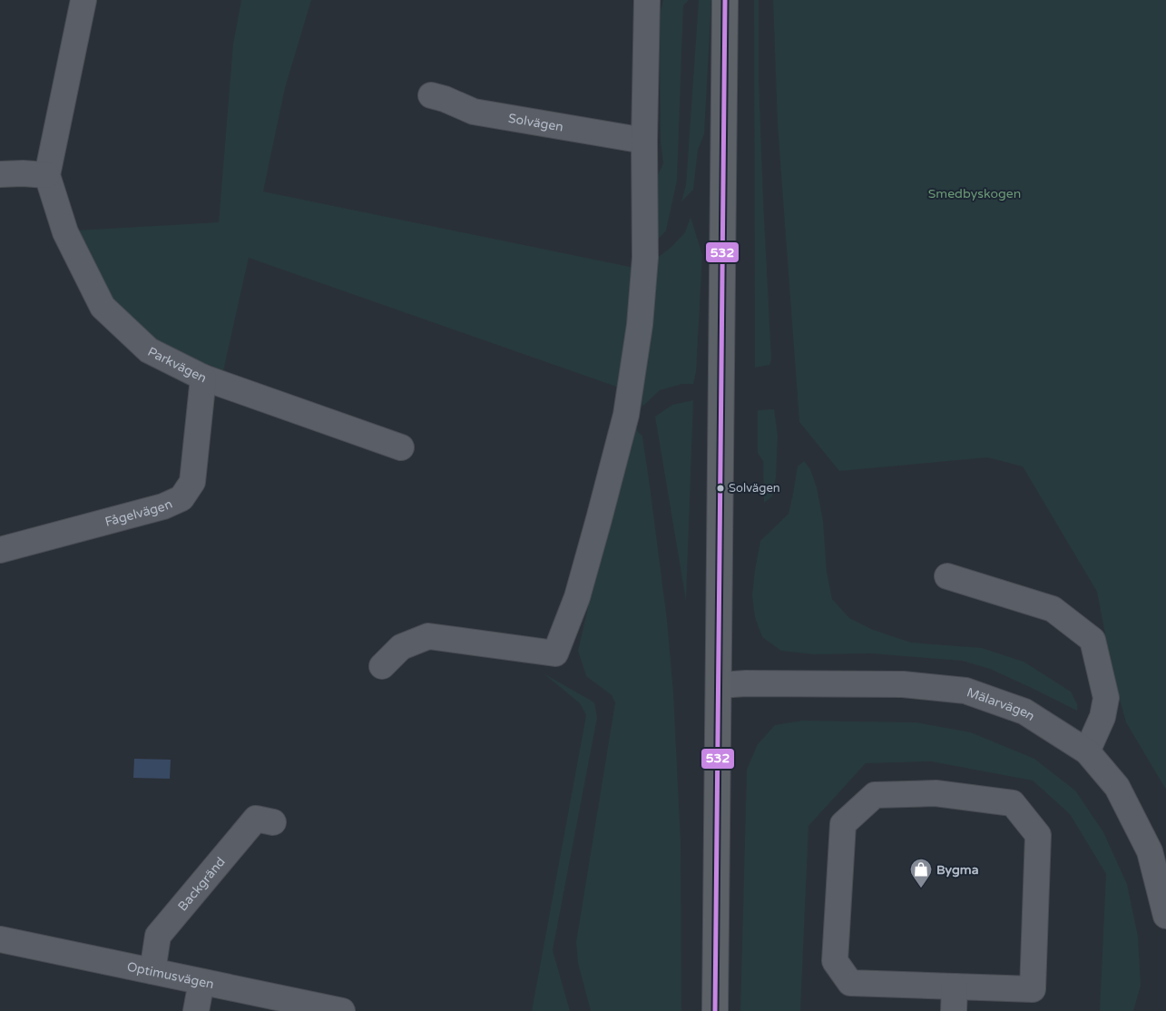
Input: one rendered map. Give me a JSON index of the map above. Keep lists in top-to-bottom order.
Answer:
{
  "streets": {
    "street": [
      "Solvägen",
      "Parkvägen",
      "Fågelvägen",
      "Mälarvägen",
      "Backgränd",
      "Optimusvägen"
    ]
  },
  "crossings": [
    ["Parkvägen", "Fågelvägen"],
    ["Backgränd", "Optimusvägen"]
  ],
  "parks": ["Smedbyskogen"],
  "places": {
    "other": ["Solvägen"],
    "shop": ["Bygma"]
  },
  "lines": ["transit line 532"]
}
